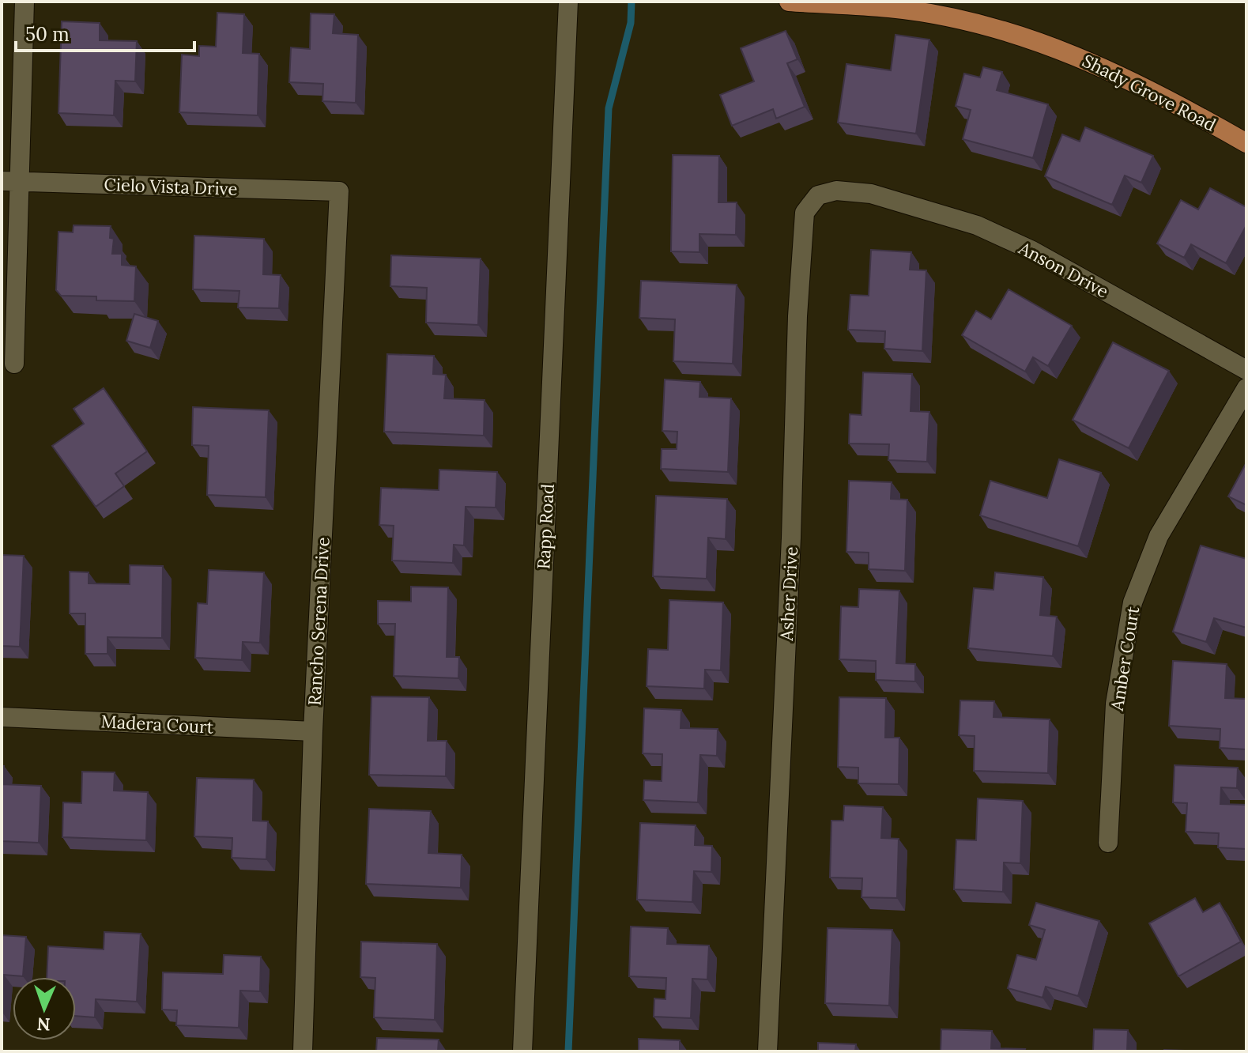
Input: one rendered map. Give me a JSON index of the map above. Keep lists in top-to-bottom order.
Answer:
{
  "streets": {
    "main road": ["Shady Grove Road"],
    "street": [
      "Cielo Vista Drive",
      "Anson Drive",
      "Rapp Road",
      "Asher Drive",
      "Rancho Serena Drive",
      "Amber Court",
      "Madera Court"
    ]
  },
  "crossings": [
    ["Cielo Vista Drive", "Rancho Serena Drive"],
    ["Anson Drive", "Asher Drive"],
    ["Rancho Serena Drive", "Madera Court"]
  ],
  "scale_bar": "50 m",
  "north": "bottom"
}
